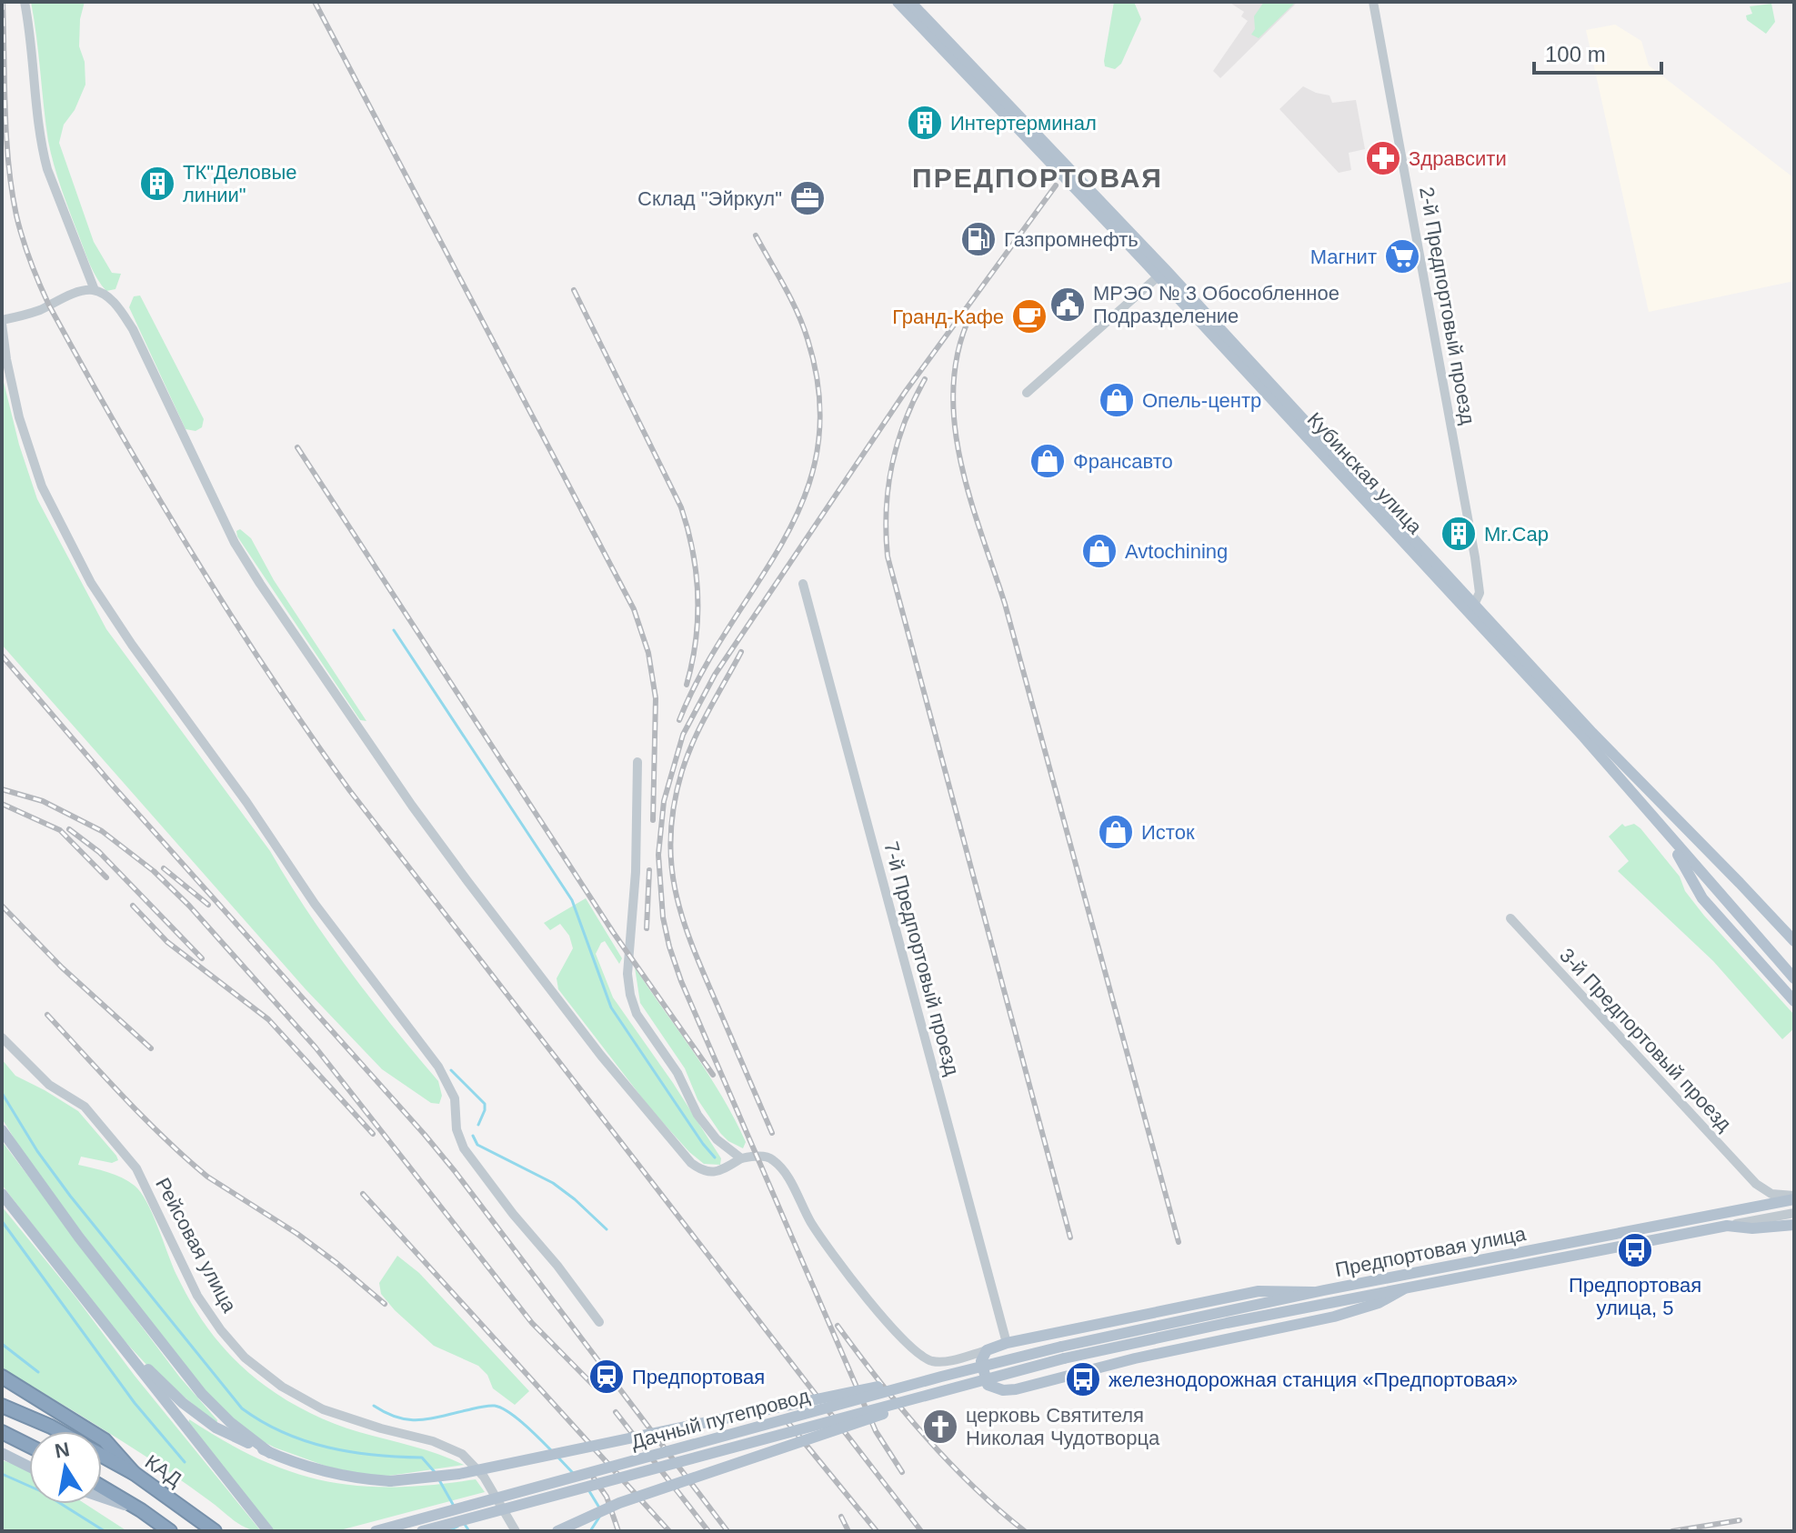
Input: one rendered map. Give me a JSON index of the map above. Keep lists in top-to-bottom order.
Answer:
{
  "streets": {
    "highway": ["КАД"],
    "main road": ["Кубинская улица", "Предпортовая улица", "Дачный путепровод"],
    "street": [
      "2-й Предпортовый проезд",
      "7-й Предпортовый проезд",
      "3-й Предпортовый проезд",
      "Рейсовая улица"
    ]
  },
  "crossings": [
    ["2-й Предпортовый проезд", "Кубинская улица"],
    ["3-й Предпортовый проезд", "Предпортовая улица"],
    ["Предпортовая улица", "Дачный путепровод"]
  ],
  "districts": ["ПРЕДПОРТОВАЯ"],
  "places": {
    "building": ["Интертерминал", "ТК\"Деловые линии\"", "Mr.Cap"],
    "pharmacy": ["Здравсити"],
    "office": ["Склад \"Эйркул\""],
    "fuel station": ["Газпромнефть"],
    "supermarket": ["Магнит"],
    "public building": ["МРЭО № 3 Обособленное Подразделение"],
    "cafe": ["Гранд-Кафе"],
    "shop": [
      "Опель-центр",
      "Франсавто",
      "Avtochining",
      "Исток"
    ],
    "bus stop": ["Предпортовая улица, 5", "железнодорожная станция «Предпортовая»"],
    "station": ["Предпортовая"],
    "church": ["церковь Святителя Николая Чудотворца"]
  },
  "scale_bar": "100 m",
  "north": "top"
}
